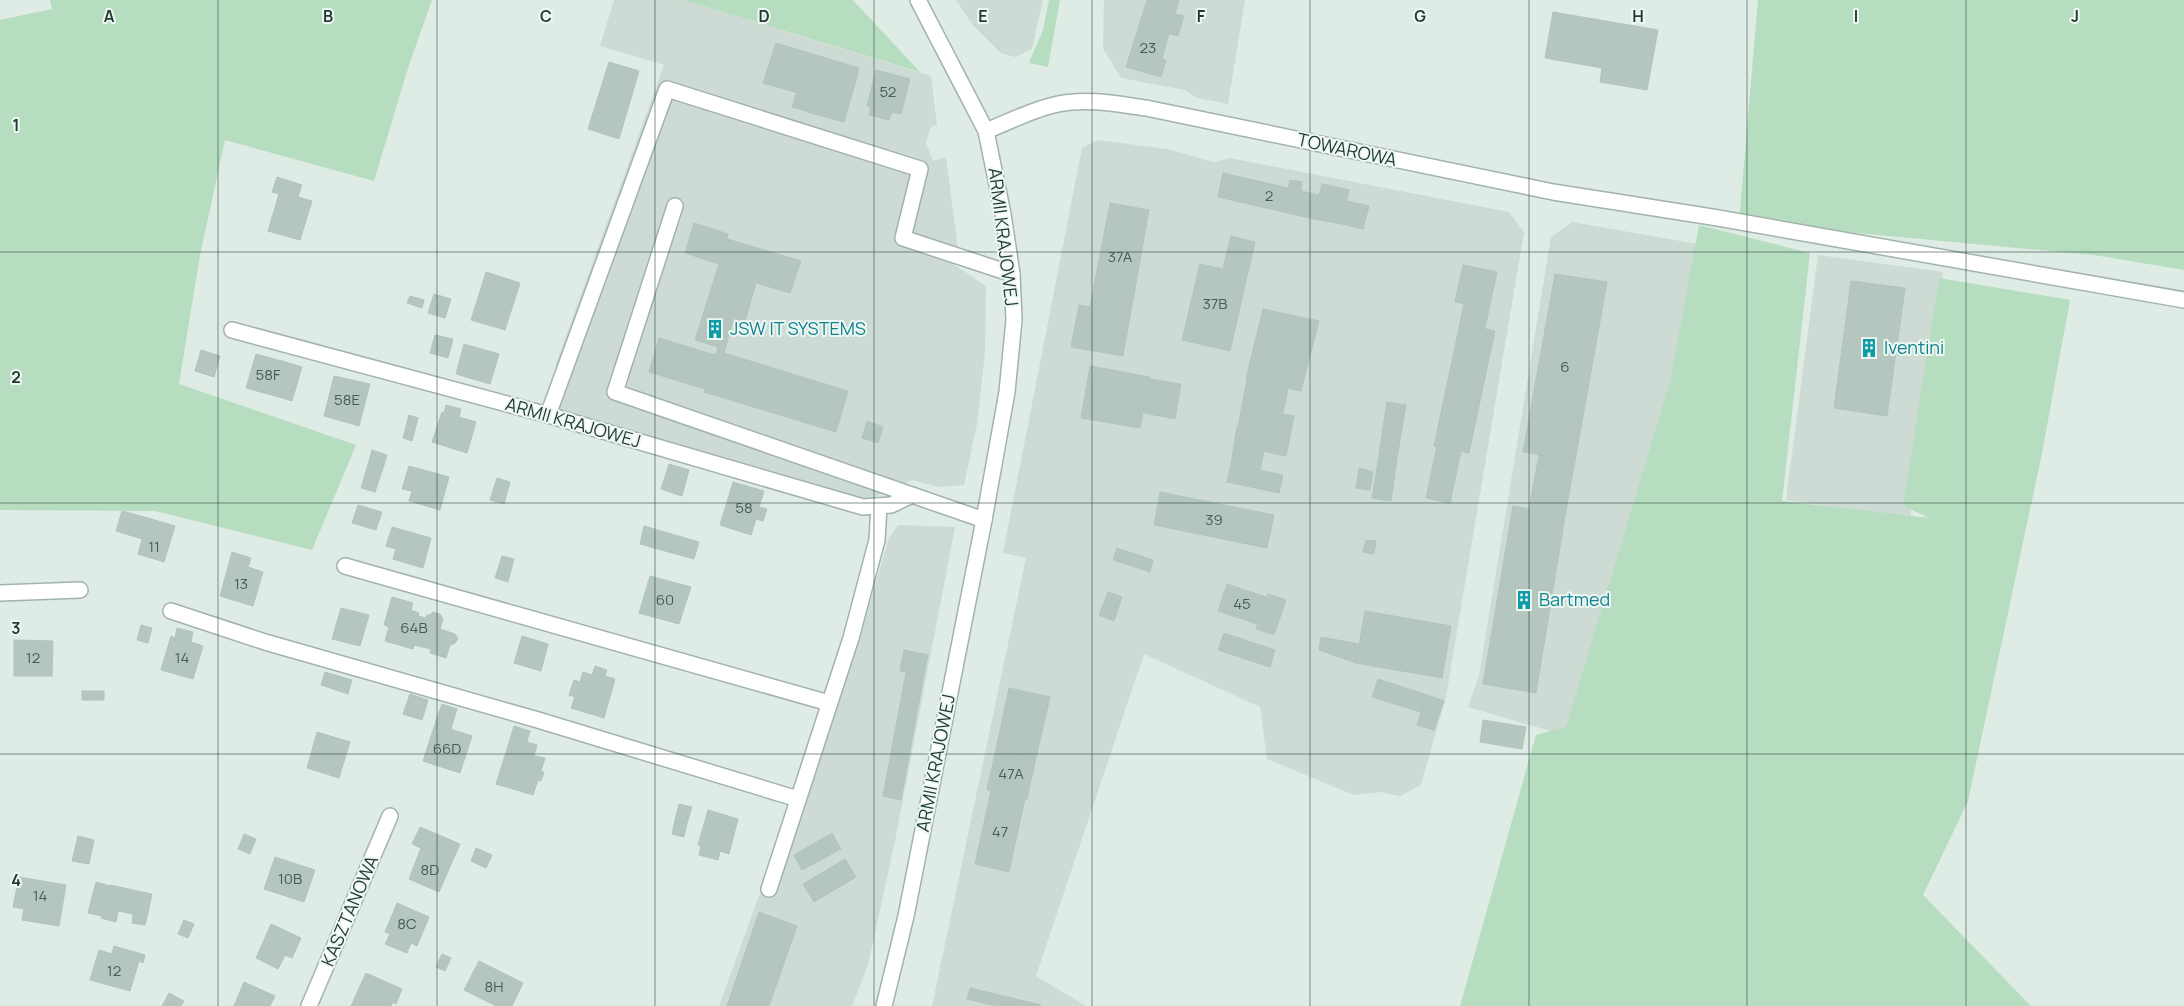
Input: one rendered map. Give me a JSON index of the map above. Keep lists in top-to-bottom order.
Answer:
{
  "streets": {
    "street": ["TOWAROWA", "ARMII KRAJOWEJ", "KASZTANOWA"]
  },
  "crossings": [
    ["TOWAROWA", "ARMII KRAJOWEJ"]
  ],
  "places": {
    "building": ["JSW IT SYSTEMS", "Iventini", "Bartmed"]
  },
  "house_numbers": [
    "23",
    "52",
    "2",
    "37A",
    "37B",
    "6",
    "58F",
    "58E",
    "58",
    "39",
    "11",
    "13",
    "60",
    "45",
    "64B",
    "12",
    "14",
    "66D",
    "47A",
    "47",
    "8D",
    "10B",
    "14",
    "8C",
    "12",
    "8H"
  ],
  "grid": {
    "columns": [
      "A",
      "B",
      "C",
      "D",
      "E",
      "F",
      "G",
      "H",
      "I",
      "J"
    ],
    "rows": [
      "1",
      "2",
      "3",
      "4"
    ]
  }
}
